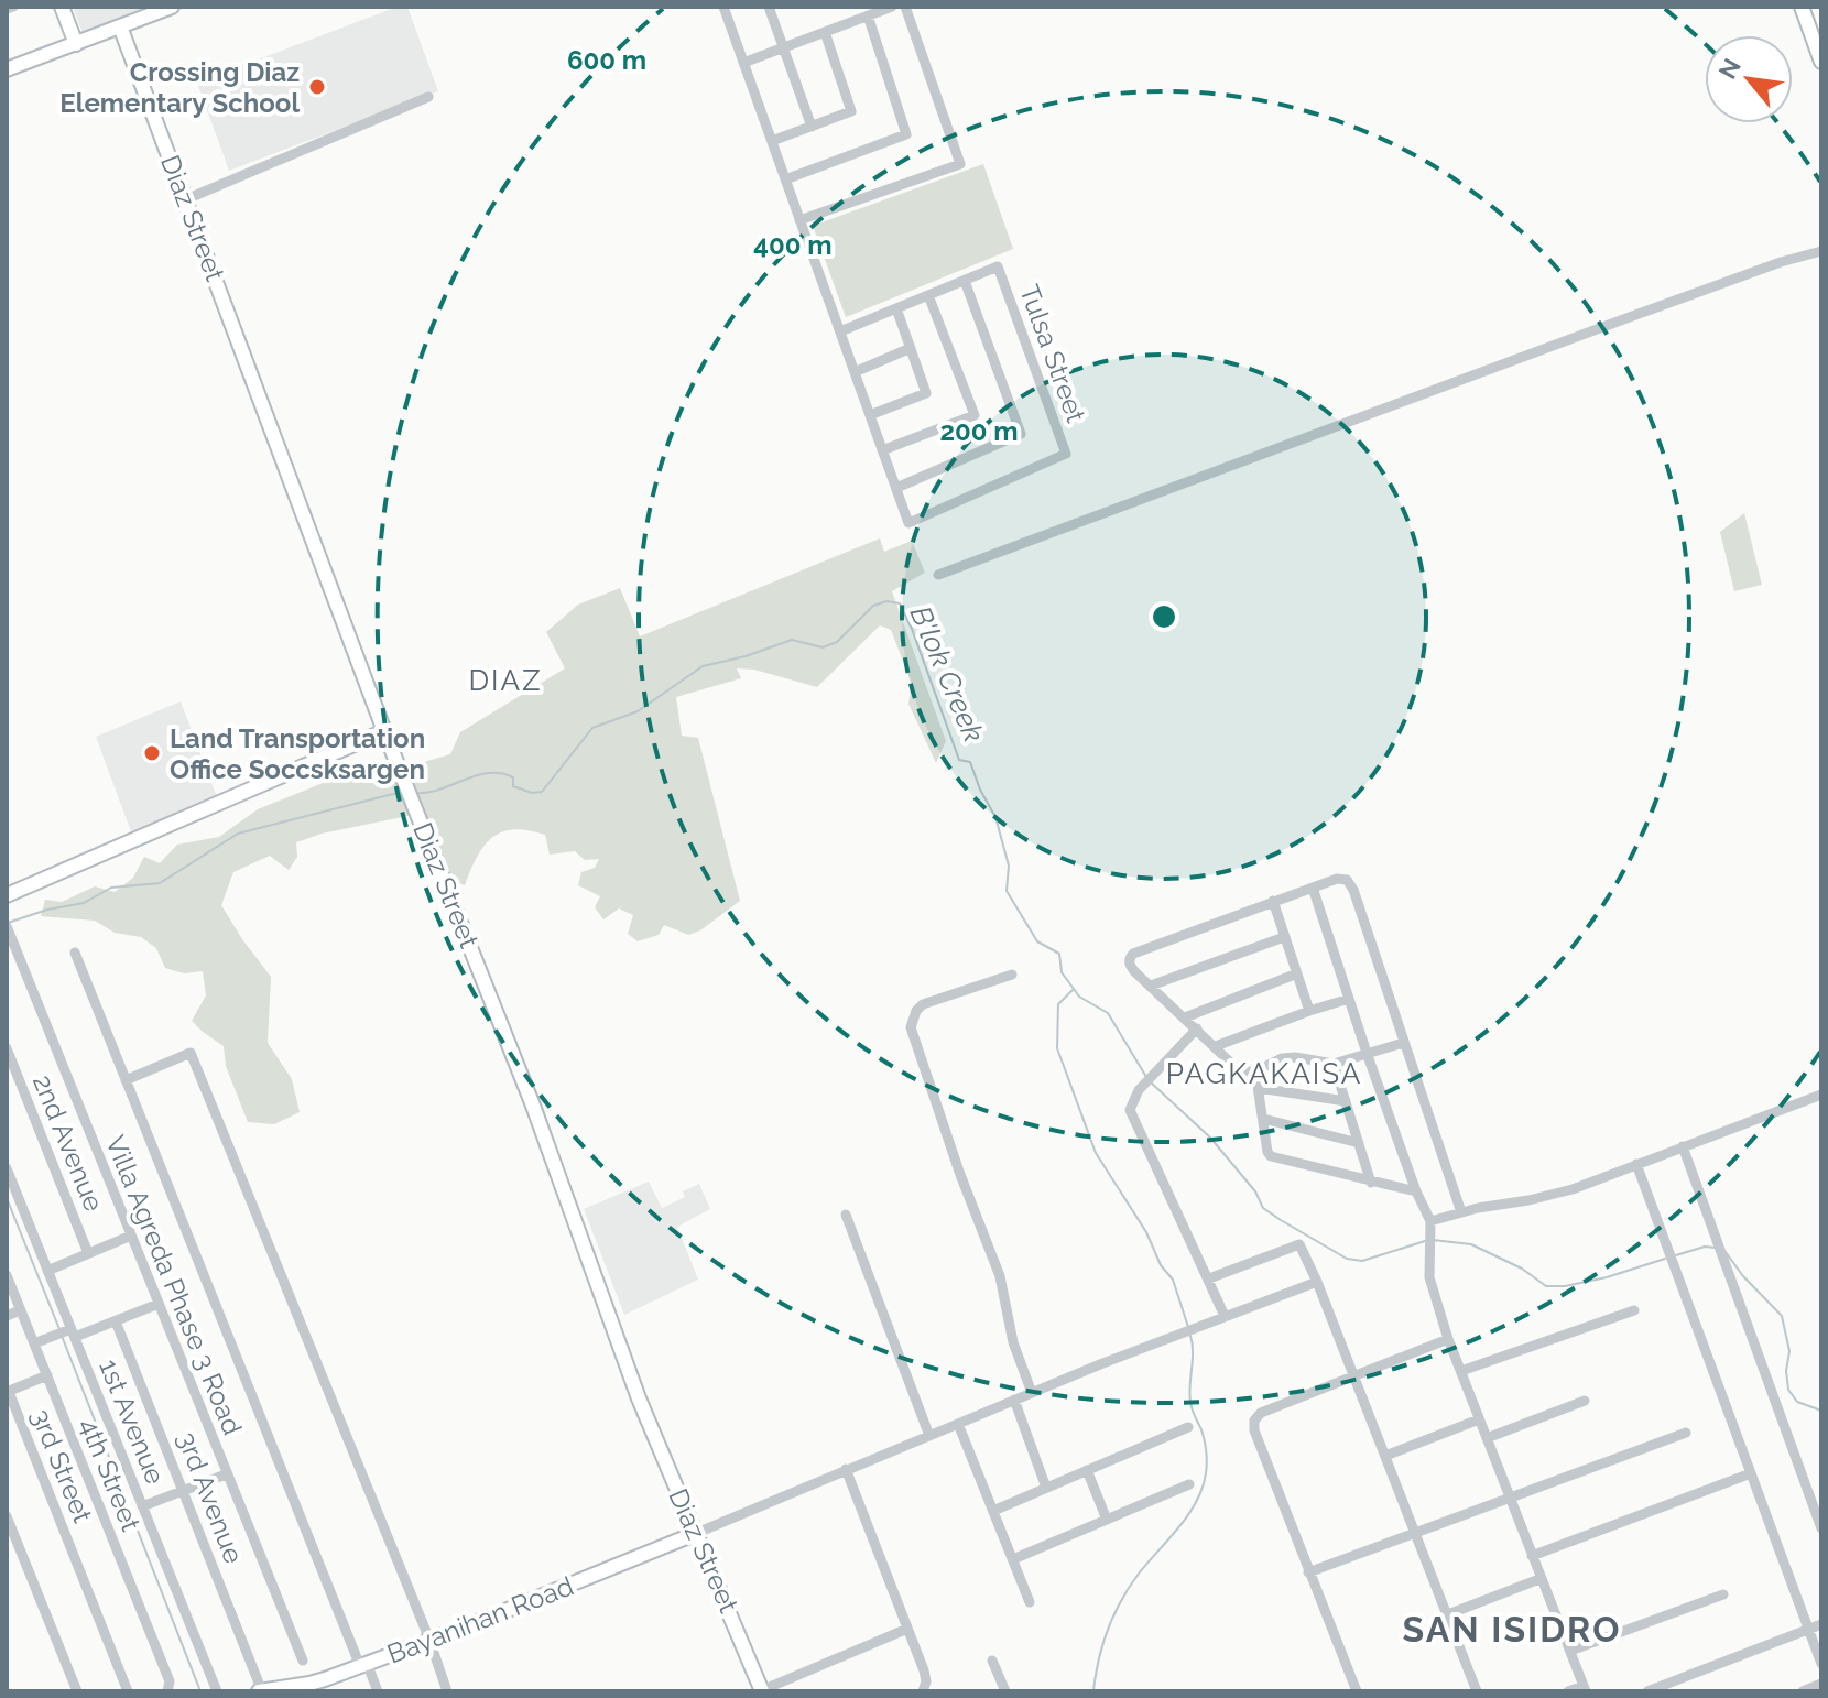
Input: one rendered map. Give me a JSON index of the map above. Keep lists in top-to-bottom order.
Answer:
{
  "streets": {
    "main road": ["Diaz Street", "Bayanihan Road"],
    "street": [
      "Tulsa Street",
      "2nd Avenue",
      "Villa Agreda Phase 3 Road",
      "1st Avenue",
      "3rd Street",
      "4th Street",
      "3rd Avenue"
    ]
  },
  "crossings": [
    ["Diaz Street", "Bayanihan Road"],
    ["Villa Agreda Phase 3 Road", "4th Street"],
    ["1st Avenue", "4th Street"],
    ["3rd Street", "4th Street"],
    ["4th Street", "3rd Avenue"],
    ["3rd Avenue", "Bayanihan Road"]
  ],
  "districts": ["DIAZ", "PAGKAKAISA", "SAN ISIDRO"],
  "water": ["B'lok Creek"],
  "places": ["Crossing Diaz Elementary School", "Land Transportation Office Soccsksargen"],
  "north": "top left",
  "rings": ["600 m", "400 m", "200 m"]
}
